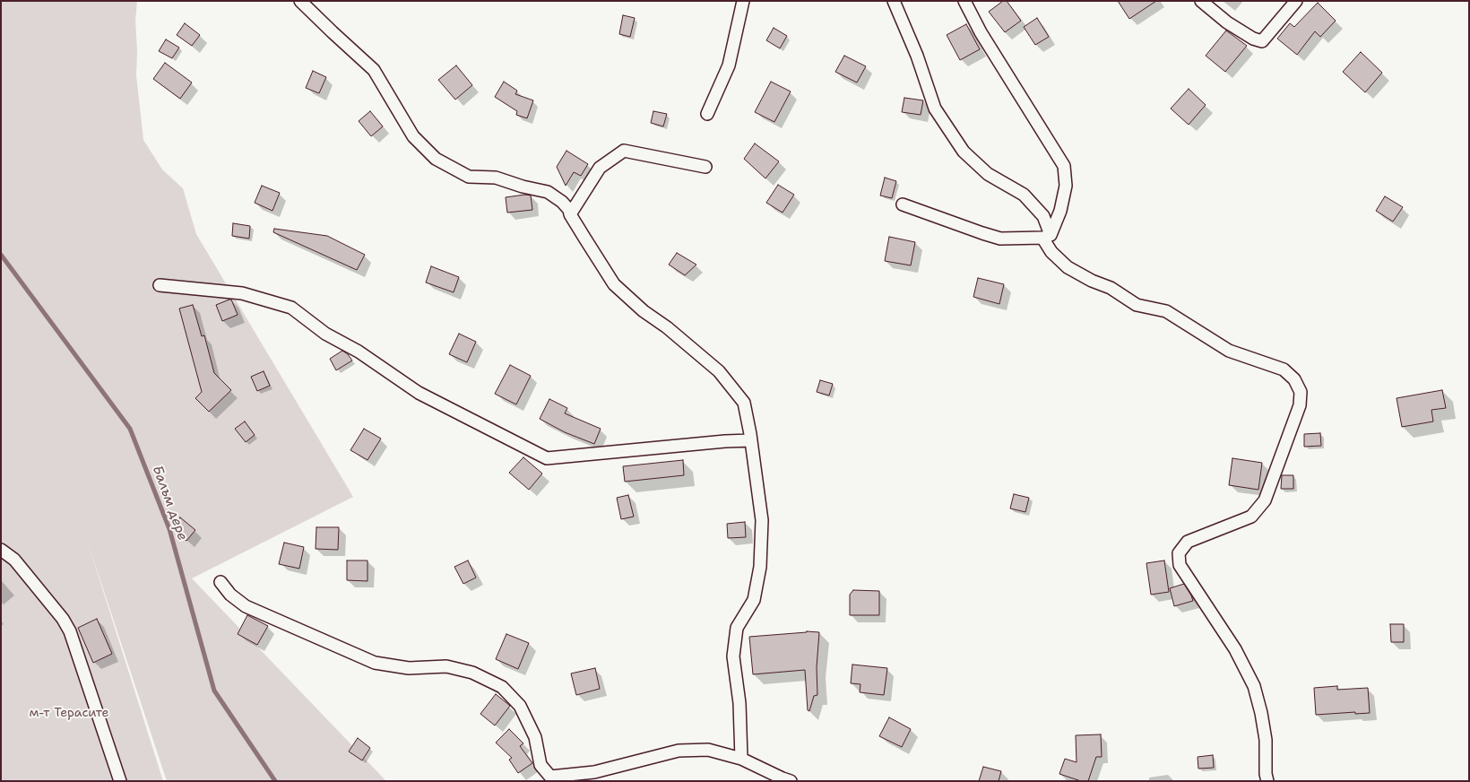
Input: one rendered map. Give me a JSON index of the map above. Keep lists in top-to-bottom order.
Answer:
{
  "water": ["Балъм дере"],
  "parks": ["м-т Терасите"]
}
